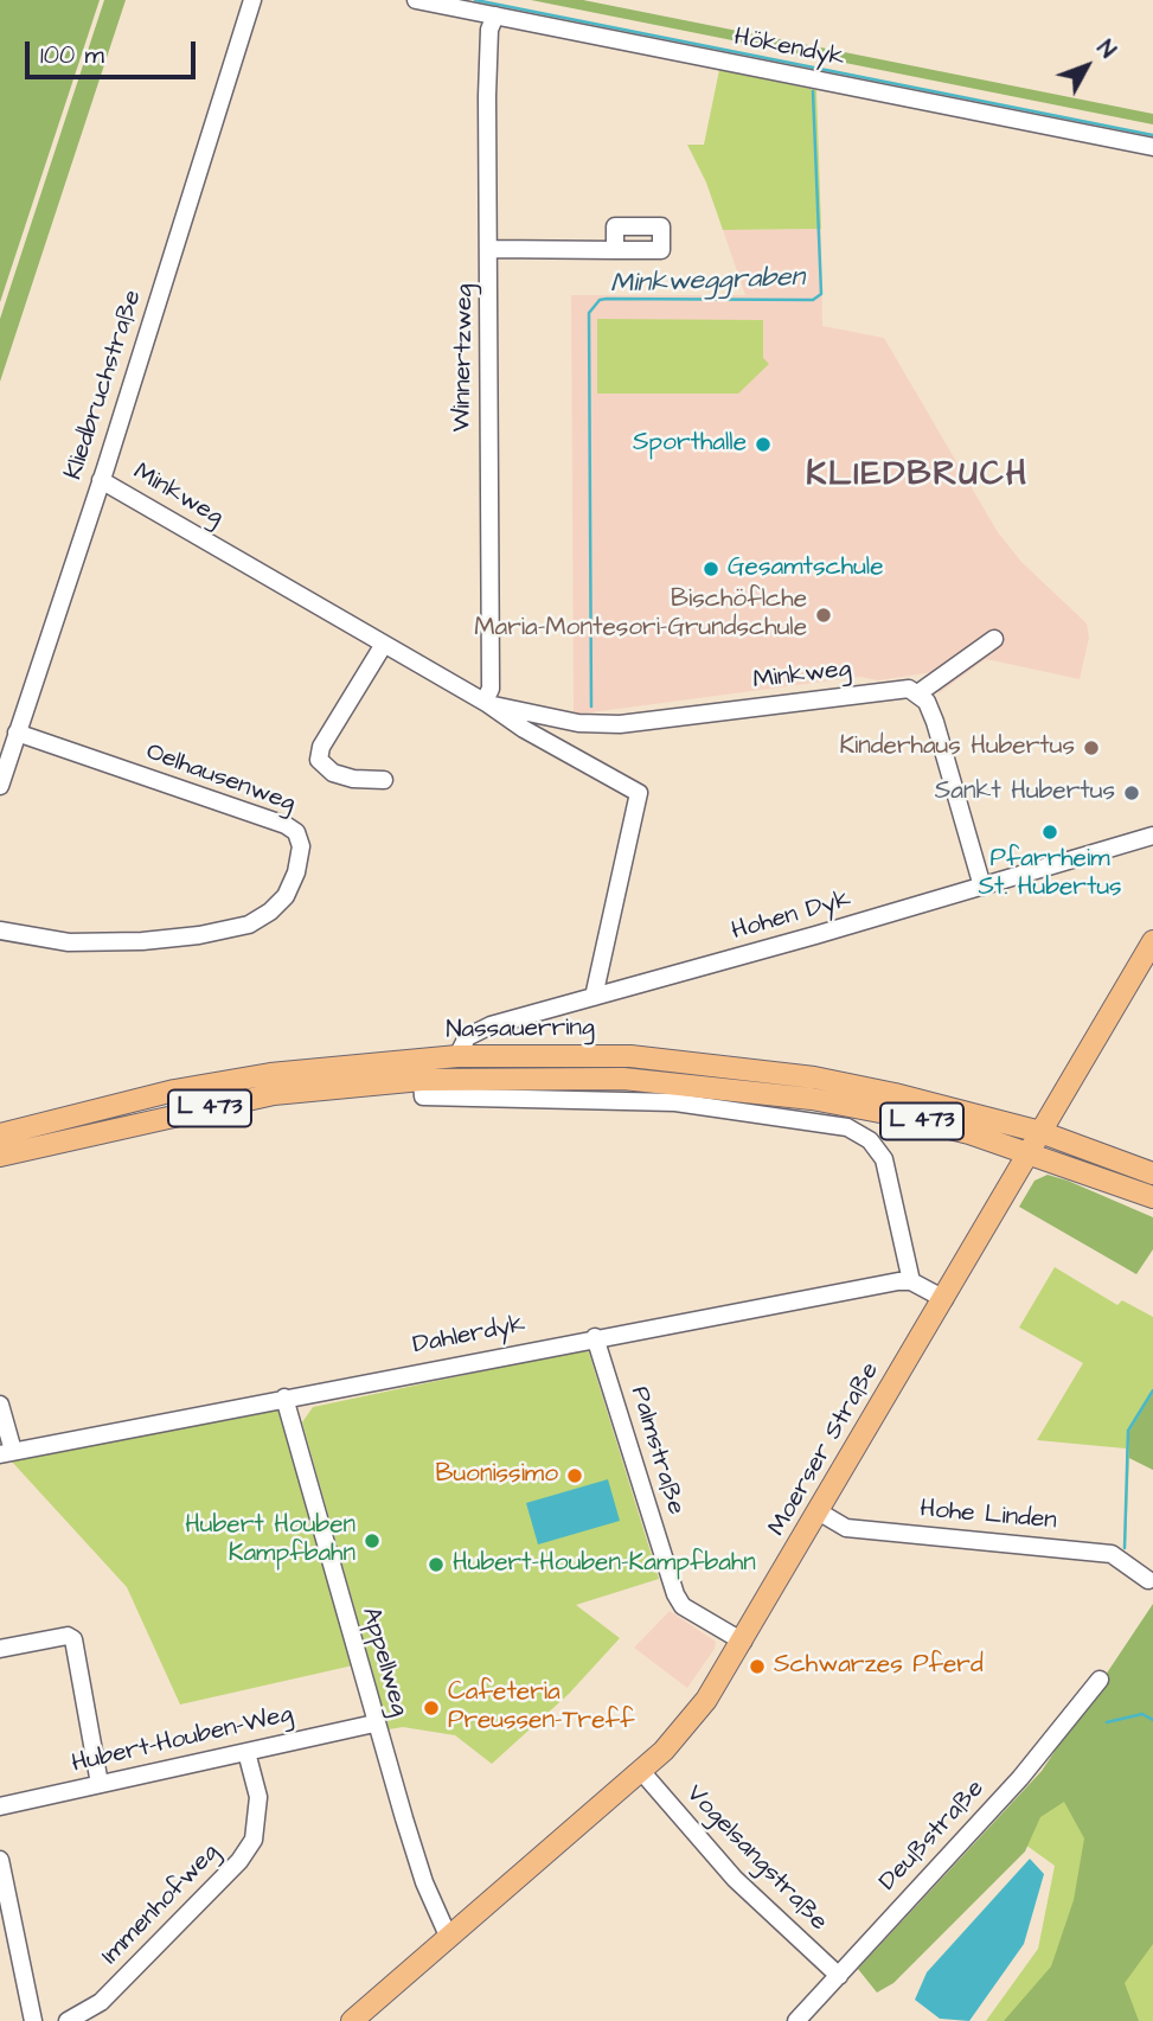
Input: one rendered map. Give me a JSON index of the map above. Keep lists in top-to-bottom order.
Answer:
{
  "streets": {
    "main road": ["Nassauerring", "L 473", "Moerser Straße"],
    "street": [
      "Hökendyk",
      "Winnertzweg",
      "Kliedbruchstraße",
      "Minkweg",
      "Oelhausenweg",
      "Hohen Dyk",
      "Dahlerdyk",
      "Palmstraße",
      "Hohe Linden",
      "Appellweg",
      "Hubert-Houben-Weg",
      "Deußstraße",
      "Vogelsangstraße",
      "Immenhofweg"
    ]
  },
  "crossings": [
    ["Hökendyk", "Winnertzweg"],
    ["Winnertzweg", "Minkweg"],
    ["Kliedbruchstraße", "Minkweg"],
    ["Kliedbruchstraße", "Oelhausenweg"],
    ["Minkweg", "Hohen Dyk"],
    ["Hohen Dyk", "Nassauerring"],
    ["Nassauerring", "L 473"],
    ["Nassauerring", "Dahlerdyk"],
    ["Nassauerring", "Moerser Straße"],
    ["L 473", "Moerser Straße"],
    ["Dahlerdyk", "Palmstraße"],
    ["Dahlerdyk", "Appellweg"],
    ["Moerser Straße", "Palmstraße"],
    ["Moerser Straße", "Hohe Linden"],
    ["Moerser Straße", "Appellweg"],
    ["Moerser Straße", "Vogelsangstraße"],
    ["Appellweg", "Hubert-Houben-Weg"],
    ["Hubert-Houben-Weg", "Immenhofweg"],
    ["Deußstraße", "Vogelsangstraße"]
  ],
  "districts": ["KLIEDBRUCH"],
  "water": ["Minkweggraben"],
  "places": [
    "Sporthalle",
    "Gesamtschule",
    "Bischöflche Maria-Montesori-Grundschule",
    "Kinderhaus Hubertus",
    "Sankt Hubertus",
    "Pfarrheim St. Hubertus",
    "Buonissimo",
    "Hubert Houben Kampfbahn",
    "Hubert-Houben-Kampfbahn",
    "Schwarzes Pferd",
    "Cafeteria Preussen-Treff"
  ],
  "scale_bar": "100 m",
  "north": "top right"
}
